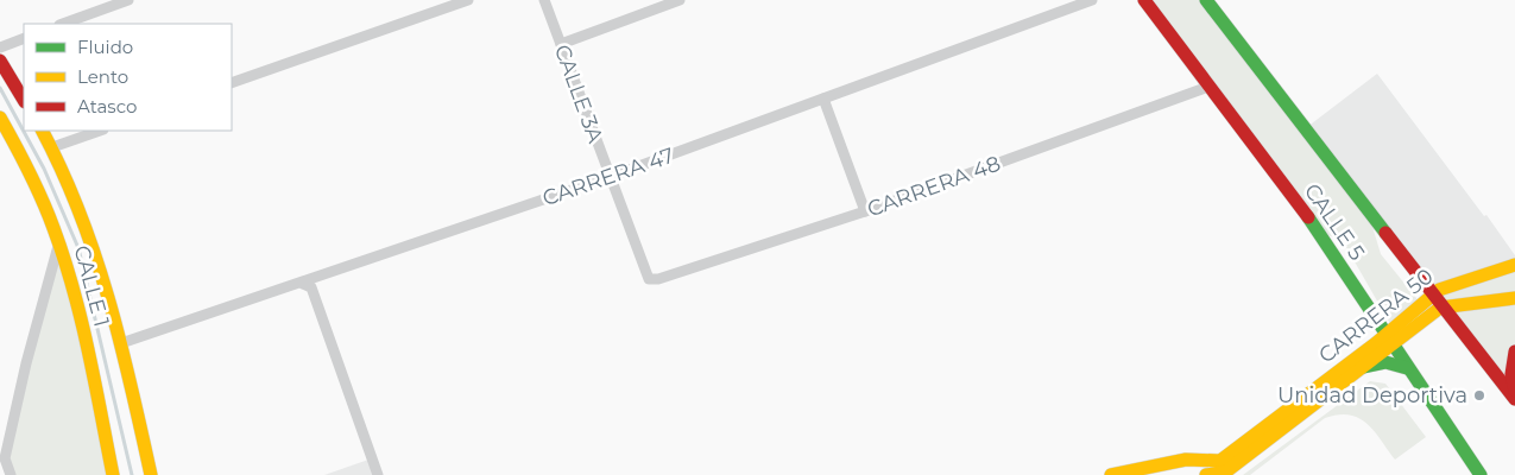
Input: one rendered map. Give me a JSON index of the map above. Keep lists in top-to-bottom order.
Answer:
{
  "streets": {
    "main road": ["CALLE 5", "CALLE 1", "CARRERA 50"],
    "street": ["CALLE 3A", "CARRERA 47", "CARRERA 48"]
  },
  "crossings": [
    ["CALLE 3A", "CARRERA 47"],
    ["CALLE 3A", "CARRERA 48"],
    ["CARRERA 47", "CALLE 1"],
    ["CARRERA 48", "CALLE 5"],
    ["CALLE 5", "CARRERA 50"]
  ],
  "places": ["Unidad Deportiva"],
  "legend": ["Fluido", "Lento", "Atasco"]
}
